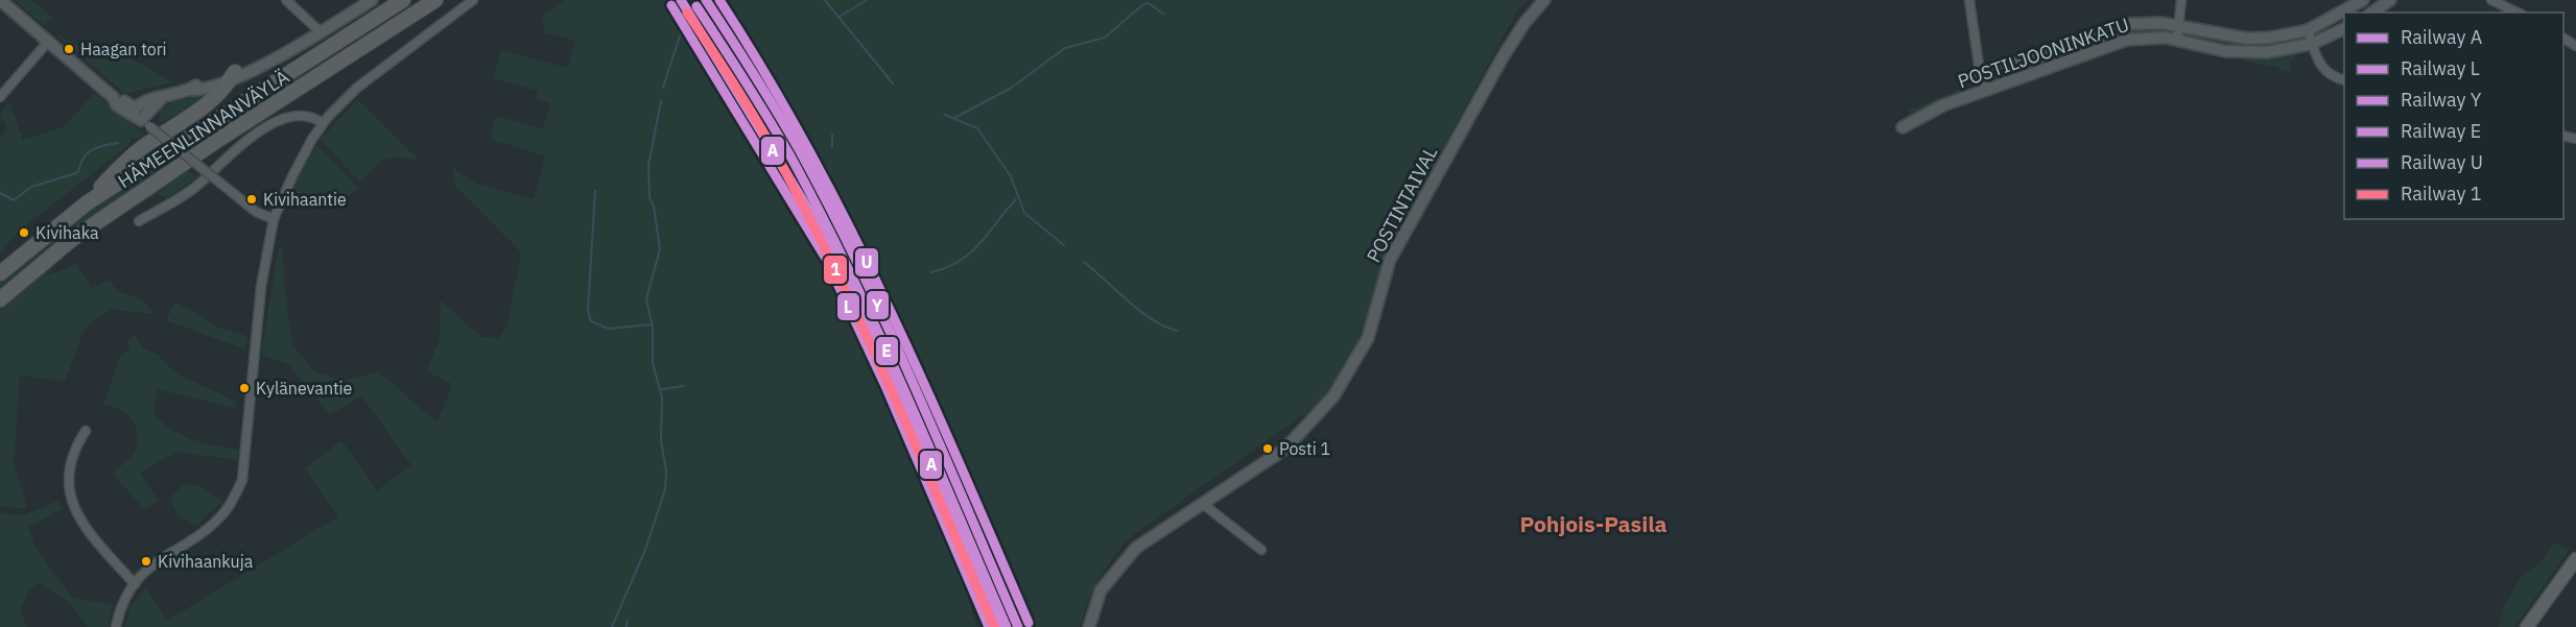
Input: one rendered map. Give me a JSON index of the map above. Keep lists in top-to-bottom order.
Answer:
{
  "streets": {
    "highway": ["HÄMEENLINNANVÄYLÄ"],
    "street": ["POSTILJOONINKATU", "POSTINTAIVAL"]
  },
  "districts": ["Pohjois-Pasila"],
  "places": [
    "Haagan tori",
    "Kivihaantie",
    "Kivihaka",
    "Kylänevantie",
    "Posti 1",
    "Kivihaankuja"
  ],
  "lines": [
    "rail line A",
    "rail line Y",
    "rail line U",
    "rail line L",
    "rail line E",
    "rail line 1"
  ],
  "legend": [
    "Railway A",
    "Railway L",
    "Railway Y",
    "Railway E",
    "Railway U",
    "Railway 1"
  ]
}
